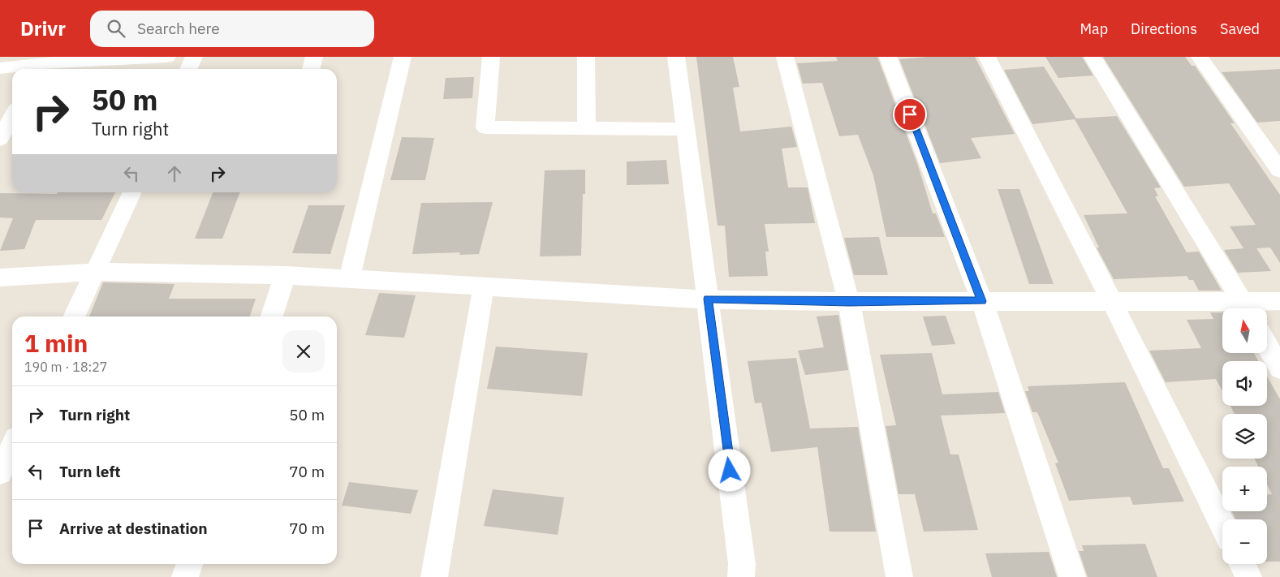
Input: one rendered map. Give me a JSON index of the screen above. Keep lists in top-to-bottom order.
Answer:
{
  "north": "top",
  "page": {
    "header": "Drivr",
    "search": "Search here",
    "nav": ["Map", "Directions", "Saved"],
    "turn": ["50 m", "Turn right"],
    "map_buttons": ["+", "−"],
    "heading": ["1 min", "190 m · 18:27"],
    "list": [
      {
        "name": "Turn right",
        "value": "50 m"
      },
      {
        "name": "Turn left",
        "value": "70 m"
      },
      {
        "name": "Arrive at destination",
        "value": "70 m"
      }
    ]
  }
}
